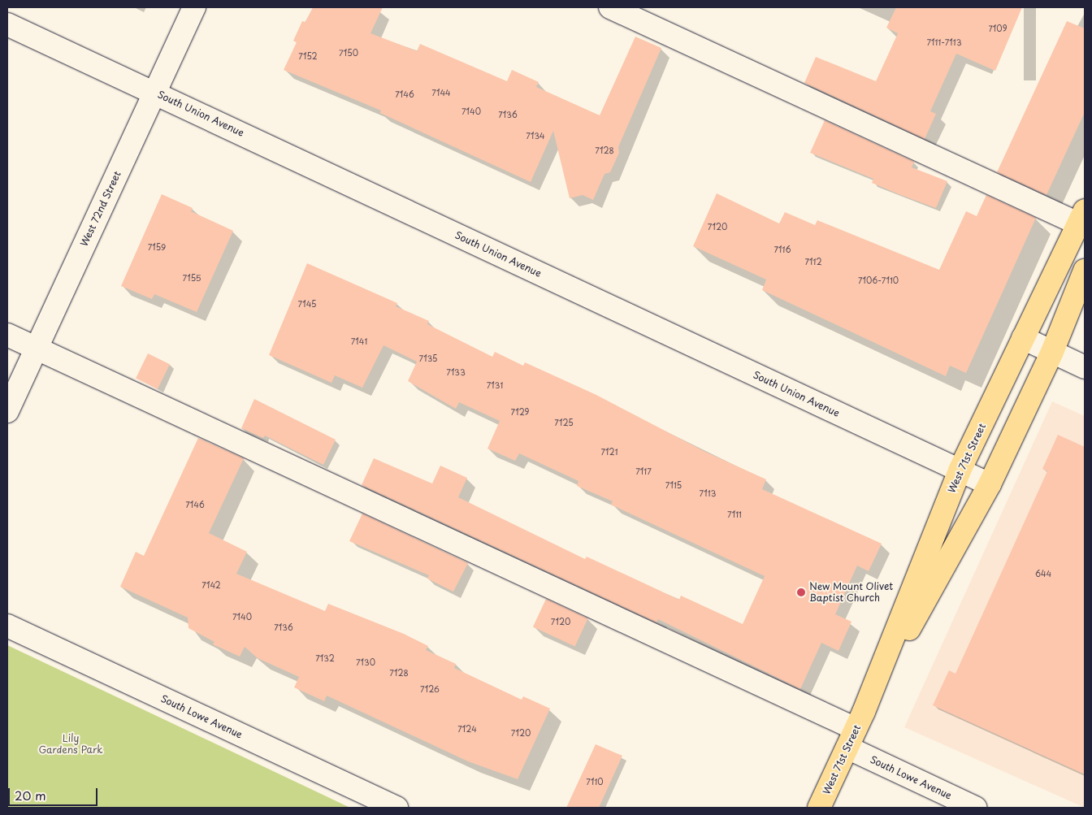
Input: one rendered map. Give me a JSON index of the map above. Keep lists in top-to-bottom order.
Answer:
{
  "streets": {
    "main road": ["West 71st Street"],
    "street": ["South Union Avenue", "West 72nd Street", "South Lowe Avenue"]
  },
  "crossings": [
    ["South Union Avenue", "West 72nd Street"],
    ["South Union Avenue", "West 71st Street"],
    ["West 72nd Street", "South Lowe Avenue"],
    ["West 71st Street", "South Lowe Avenue"]
  ],
  "parks": ["Lily Gardens Park"],
  "places": ["New Mount Olivet Baptist Church"],
  "house_numbers": [
    "7109",
    "7111-7113",
    "7150",
    "7152",
    "7144",
    "7146",
    "7140",
    "7136",
    "7134",
    "7128",
    "7120",
    "7159",
    "7116",
    "7112",
    "7155",
    "7106-7110",
    "7145",
    "7141",
    "7135",
    "7133",
    "7131",
    "7129",
    "7125",
    "7121",
    "7117",
    "7115",
    "7113",
    "7146",
    "7111",
    "644",
    "7142",
    "7140",
    "7120",
    "7136",
    "7132",
    "7130",
    "7128",
    "7126",
    "7124",
    "7120",
    "7110"
  ],
  "scale_bar": "20 m"
}
